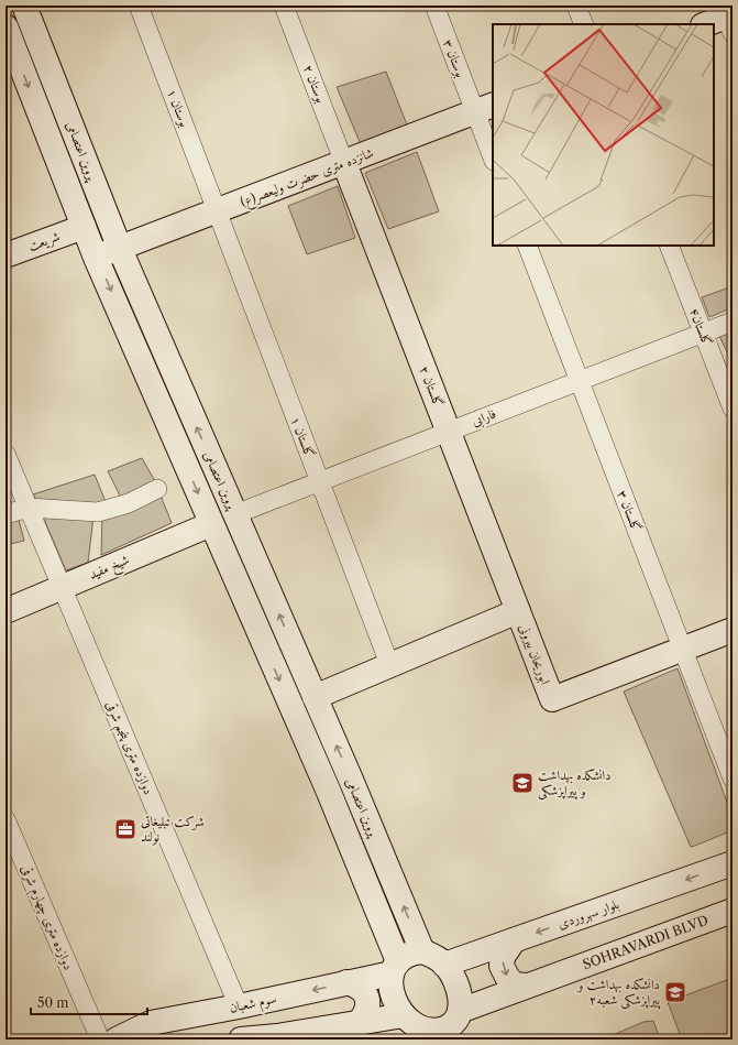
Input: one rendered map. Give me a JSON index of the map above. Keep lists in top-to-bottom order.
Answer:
{
  "streets": {
    "main road": [
      "پروین اعتصامی",
      "شانزده متری حضرت ولیعصر(ع)",
      "شریعت",
      "گلستان ۲",
      "شیخ مفید",
      "ابوریحان بیرونی",
      "بلوار سهروردی",
      "SOHRAVARDI BLVD",
      "سوم شعبان"
    ],
    "street": [
      "بوستان ۳",
      "بوستان ۲",
      "بوستان ۱",
      "گلستان۴",
      "فارابی",
      "گلستان ۱",
      "گلستان ۳",
      "دوازده متری پنجم شرقی",
      "دوازده متری چهارم شرقی"
    ]
  },
  "crossings": [
    ["بوستان ۳", "شانزده متری حضرت ولیعصر(ع)"],
    ["بوستان ۲", "شانزده متری حضرت ولیعصر(ع)"],
    ["بوستان ۲", "گلستان ۲"],
    ["بوستان ۱", "شانزده متری حضرت ولیعصر(ع)"],
    ["بوستان ۱", "گلستان ۱"],
    ["پروین اعتصامی", "شانزده متری حضرت ولیعصر(ع)"],
    ["پروین اعتصامی", "شریعت"],
    ["پروین اعتصامی", "فارابی"],
    ["پروین اعتصامی", "شیخ مفید"],
    ["پروین اعتصامی", "ابوریحان بیرونی"],
    ["پروین اعتصامی", "بلوار سهروردی"],
    ["پروین اعتصامی", "SOHRAVARDI BLVD"],
    ["پروین اعتصامی", "سوم شعبان"],
    ["شانزده متری حضرت ولیعصر(ع)", "گلستان ۲"],
    ["شانزده متری حضرت ولیعصر(ع)", "گلستان ۱"],
    ["گلستان۴", "فارابی"],
    ["گلستان ۲", "فارابی"],
    ["گلستان ۲", "ابوریحان بیرونی"],
    ["فارابی", "گلستان ۱"],
    ["فارابی", "گلستان ۳"],
    ["گلستان ۱", "ابوریحان بیرونی"],
    ["گلستان ۳", "ابوریحان بیرونی"],
    ["شیخ مفید", "دوازده متری پنجم شرقی"],
    ["دوازده متری پنجم شرقی", "سوم شعبان"],
    ["بلوار سهروردی", "SOHRAVARDI BLVD"],
    ["بلوار سهروردی", "سوم شعبان"],
    ["SOHRAVARDI BLVD", "سوم شعبان"]
  ],
  "one_way": ["بلوار سهروردی"],
  "places": {
    "school or university": ["دانشکده بهداشت و پیراپزشکی", "دانشکده بهداشت و پیراپزشکى شعبه۲"],
    "office": ["شرکت تبلیغاتی نولند"]
  },
  "scale_bar": "50 m"
}
